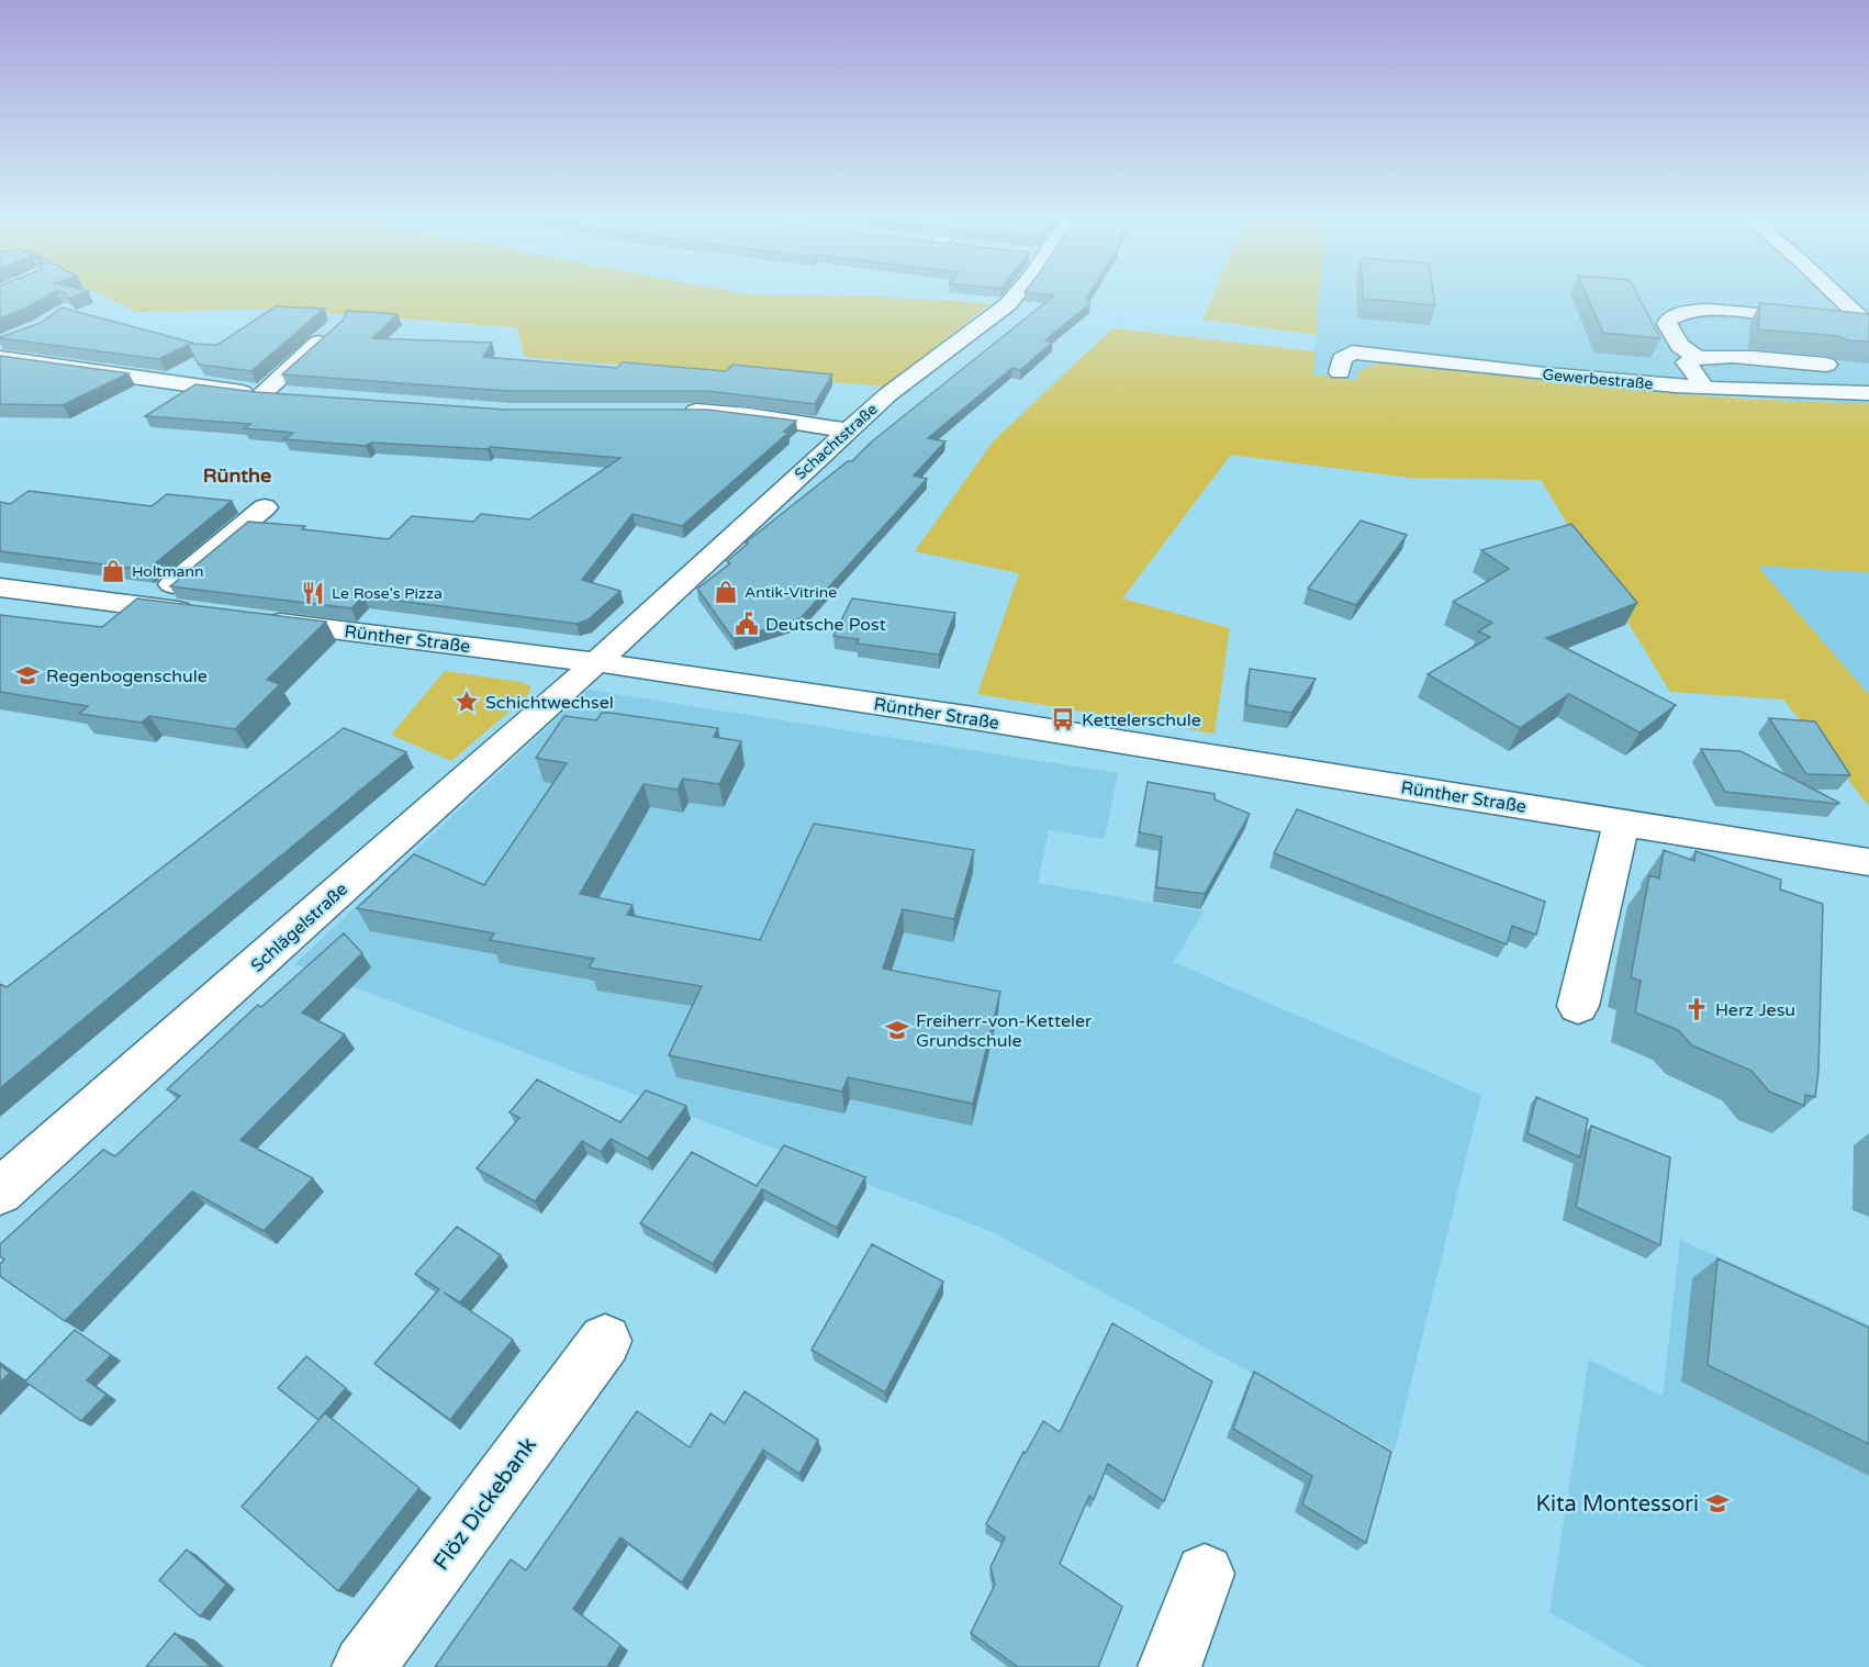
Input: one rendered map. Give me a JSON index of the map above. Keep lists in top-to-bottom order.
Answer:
{
  "streets": {
    "street": [
      "Gewerbestraße",
      "Schachtstraße",
      "Rünther Straße",
      "Schlägelstraße",
      "Flöz Dickebank"
    ]
  },
  "crossings": [
    ["Schachtstraße", "Rünther Straße"],
    ["Schachtstraße", "Schlägelstraße"],
    ["Rünther Straße", "Schlägelstraße"]
  ],
  "districts": ["Rünthe"],
  "places": {
    "shop": ["Holtmann", "Antik-Vitrine"],
    "restaurant": ["Le Rose's Pizza"],
    "public building": ["Deutsche Post"],
    "school or university": ["Regenbogenschule", "Freiherr-von-Ketteler Grundschule", "Kita Montessori"],
    "place": ["Schichtwechsel"],
    "bus stop": ["Kettelerschule"],
    "church": ["Herz Jesu"]
  }
}
